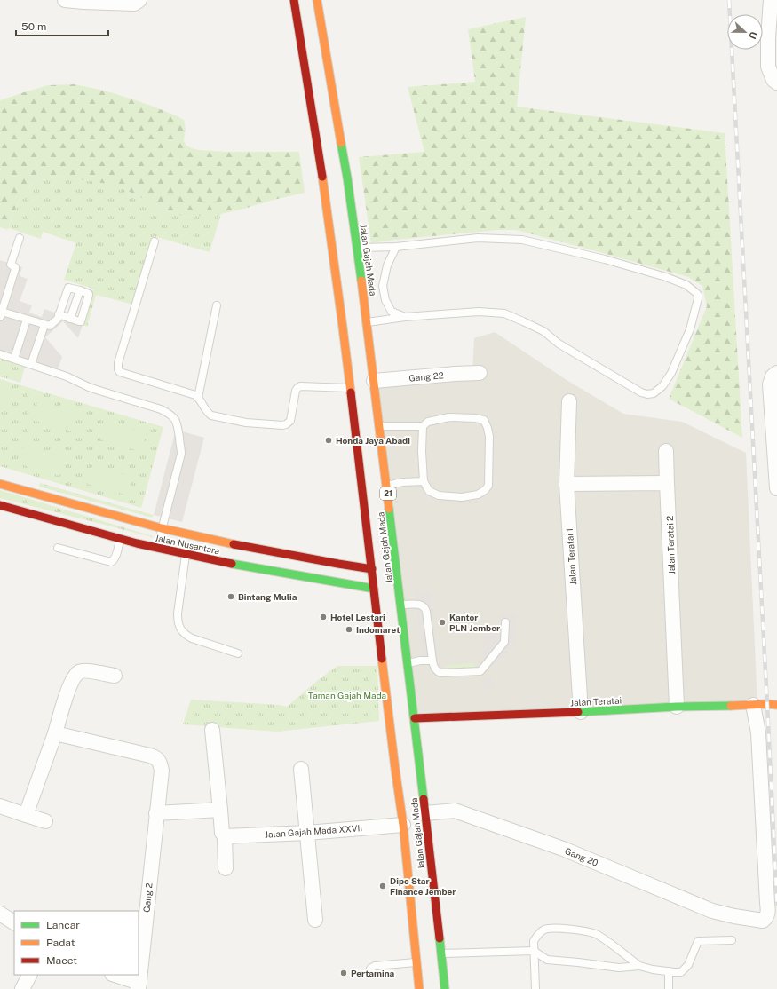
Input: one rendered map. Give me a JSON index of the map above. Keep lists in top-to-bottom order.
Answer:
{
  "streets": {
    "main road": [
      "Jalan Gajah Mada",
      "21",
      "Jalan Nusantara",
      "Jalan Teratai"
    ],
    "street": [
      "Gang 22",
      "Jalan Teratai 2",
      "Jalan Teratai 1",
      "Jalan Gajah Mada XXVII",
      "Gang 20",
      "Gang 2"
    ]
  },
  "crossings": [
    ["Jalan Gajah Mada", "Gang 22"],
    ["Jalan Gajah Mada", "Jalan Nusantara"],
    ["Jalan Gajah Mada", "Jalan Teratai"],
    ["Jalan Gajah Mada", "Jalan Gajah Mada XXVII"],
    ["Jalan Gajah Mada", "Gang 20"],
    ["Jalan Teratai 2", "Jalan Teratai"],
    ["Jalan Teratai 1", "Jalan Teratai"],
    ["Jalan Teratai", "Gang 20"]
  ],
  "parks": ["Taman Gajah Mada"],
  "places": [
    "Honda Jaya Abadi",
    "Bintang Mulia",
    "Hotel Lestari",
    "Kantor PLN Jember",
    "Indomaret",
    "Dipo Star Finance Jember",
    "Pertamina"
  ],
  "legend": ["Lancar", "Padat", "Macet"],
  "scale_bar": "50 m",
  "north": "right"
}
